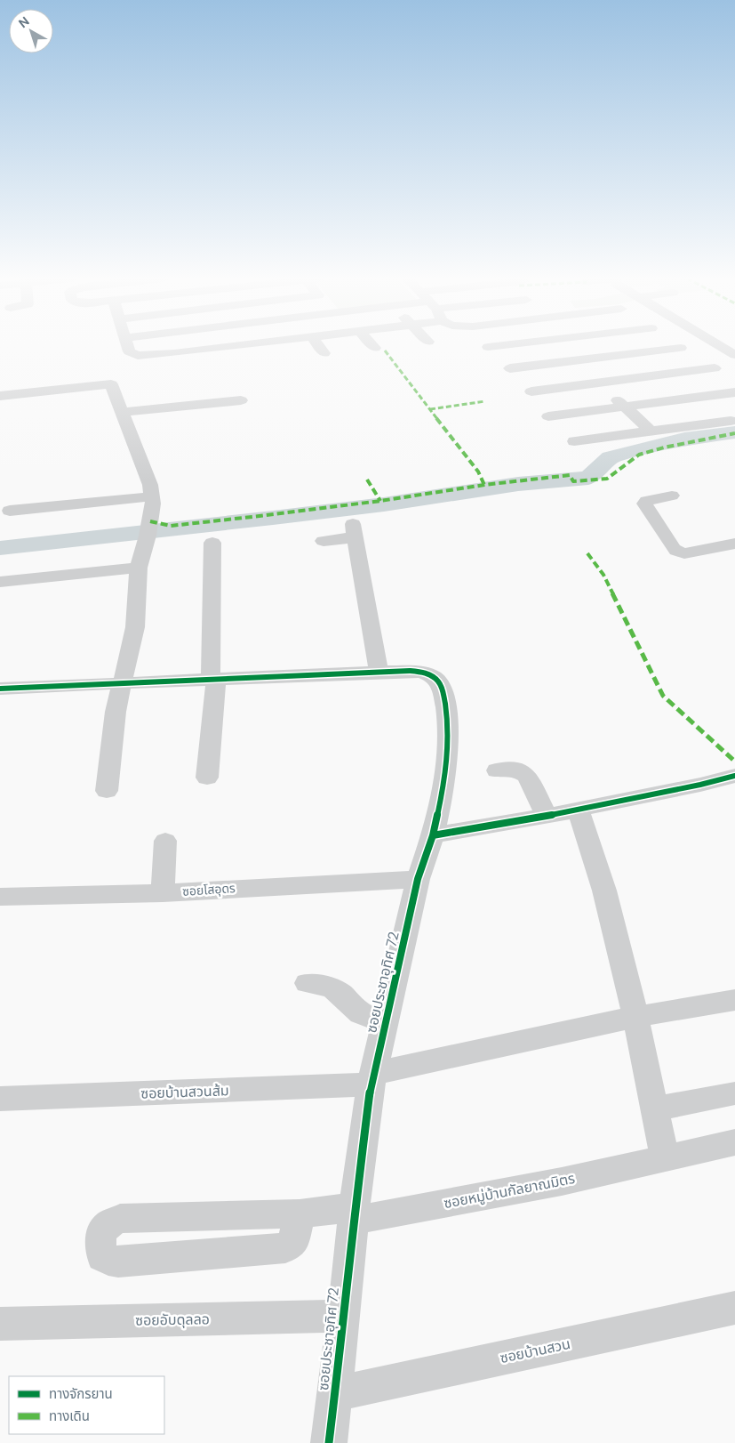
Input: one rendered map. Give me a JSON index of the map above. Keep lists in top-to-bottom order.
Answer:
{
  "streets": {
    "street": [
      "ซอยโสอุดร",
      "ซอยประชาอุทิศ 72",
      "ซอยบ้านสวนส้ม",
      "ซอยหมู่บ้านกัลยาณมิตร",
      "ซอยอับดุลลอ",
      "ซอยบ้านสวน"
    ]
  },
  "crossings": [
    ["ซอยโสอุดร", "ซอยประชาอุทิศ 72"],
    ["ซอยประชาอุทิศ 72", "ซอยบ้านสวนส้ม"],
    ["ซอยประชาอุทิศ 72", "ซอยหมู่บ้านกัลยาณมิตร"],
    ["ซอยประชาอุทิศ 72", "ซอยอับดุลลอ"],
    ["ซอยประชาอุทิศ 72", "ซอยบ้านสวน"]
  ],
  "legend": ["ทางจักรยาน", "ทางเดิน"],
  "north": "top left"
}
